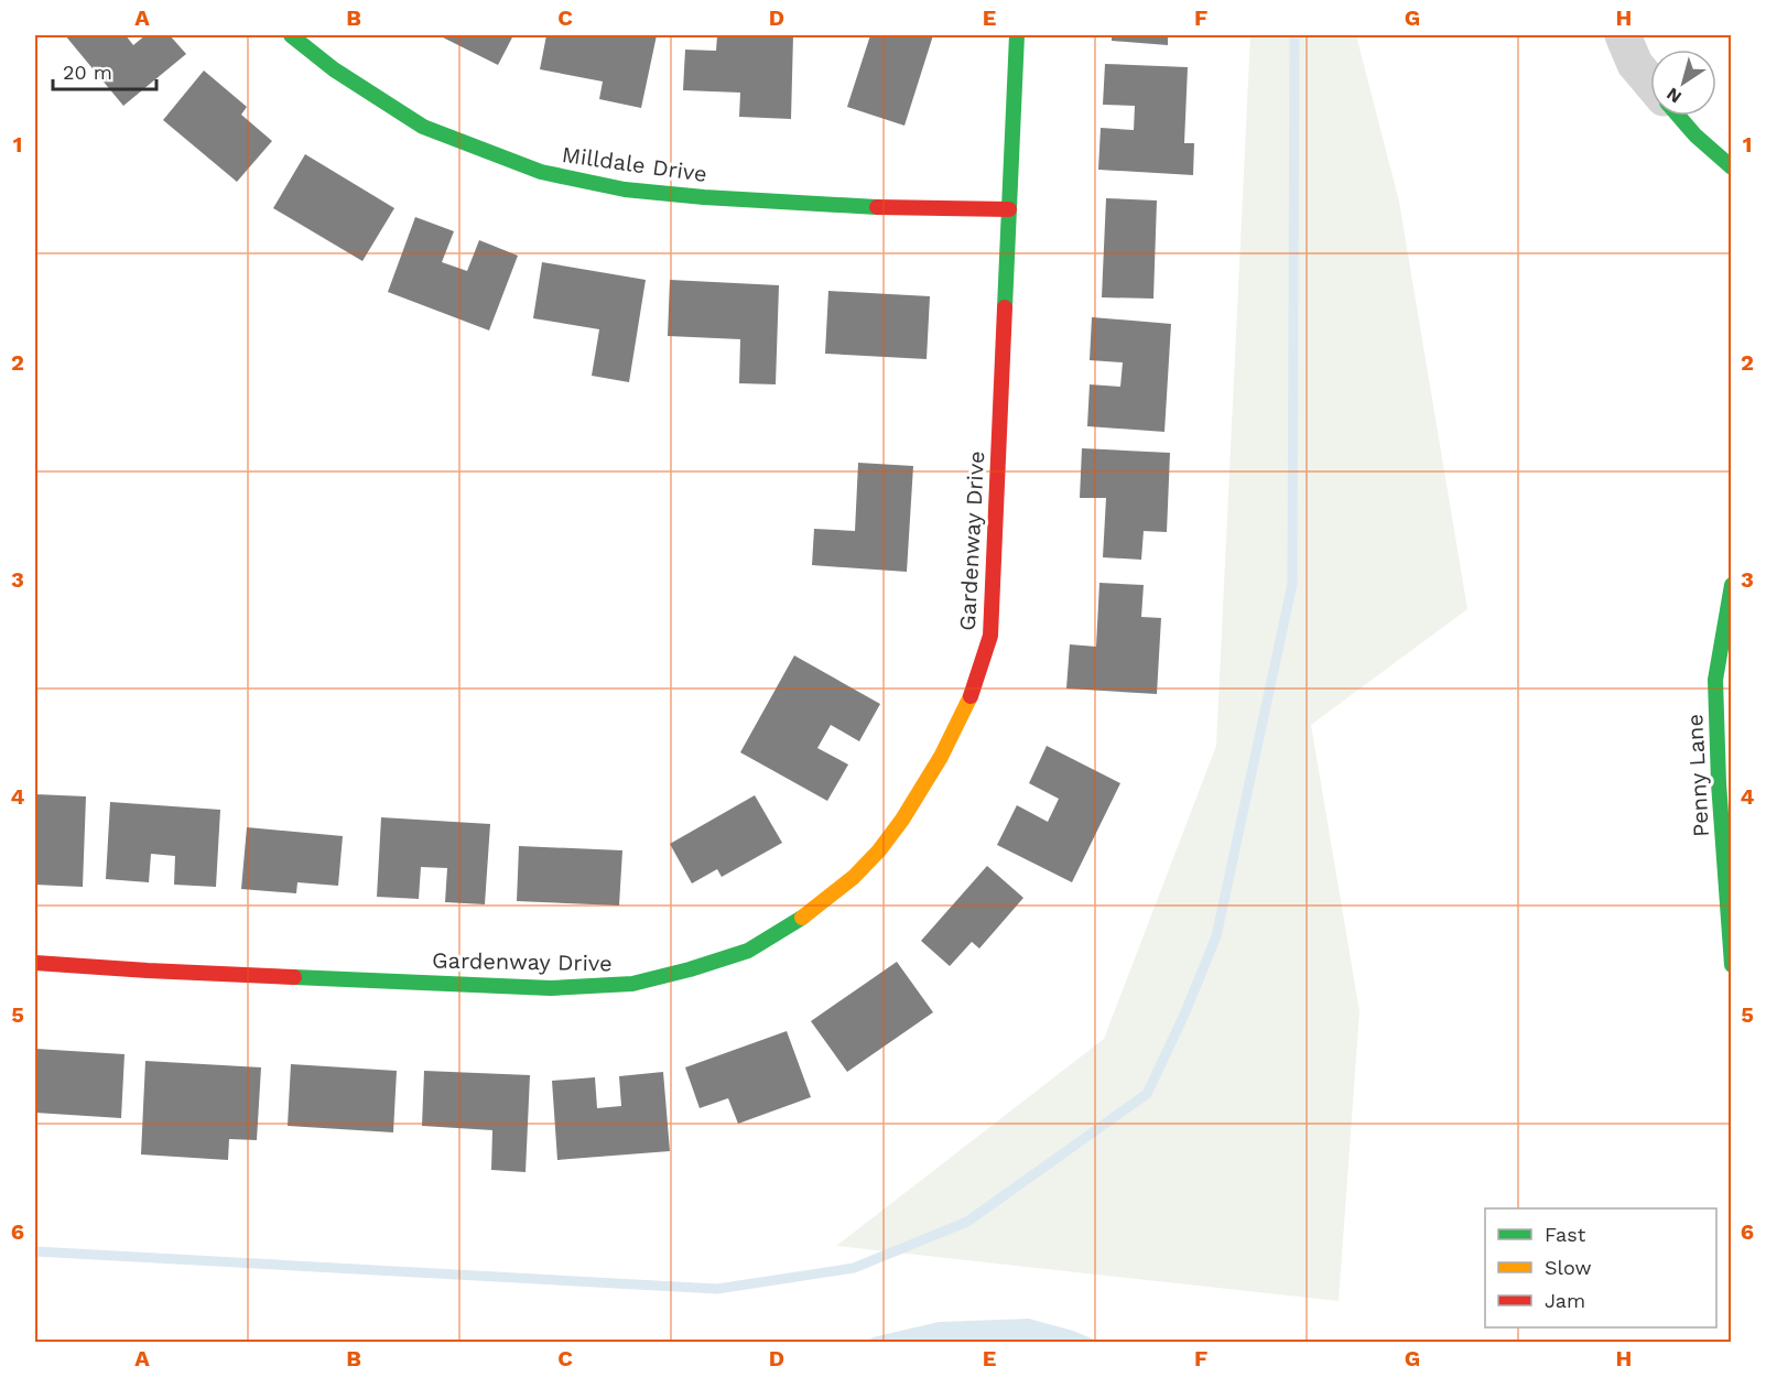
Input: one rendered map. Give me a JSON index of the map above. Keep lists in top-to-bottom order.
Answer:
{
  "streets": {
    "street": ["Milldale Drive", "Gardenway Drive", "Penny Lane"]
  },
  "crossings": [
    ["Milldale Drive", "Gardenway Drive"]
  ],
  "legend": ["Fast", "Slow", "Jam"],
  "scale_bar": "20 m",
  "north": "bottom left",
  "grid": {
    "columns": [
      "A",
      "B",
      "C",
      "D",
      "E",
      "F",
      "G",
      "H"
    ],
    "rows": [
      "1",
      "2",
      "3",
      "4",
      "5",
      "6"
    ]
  }
}
